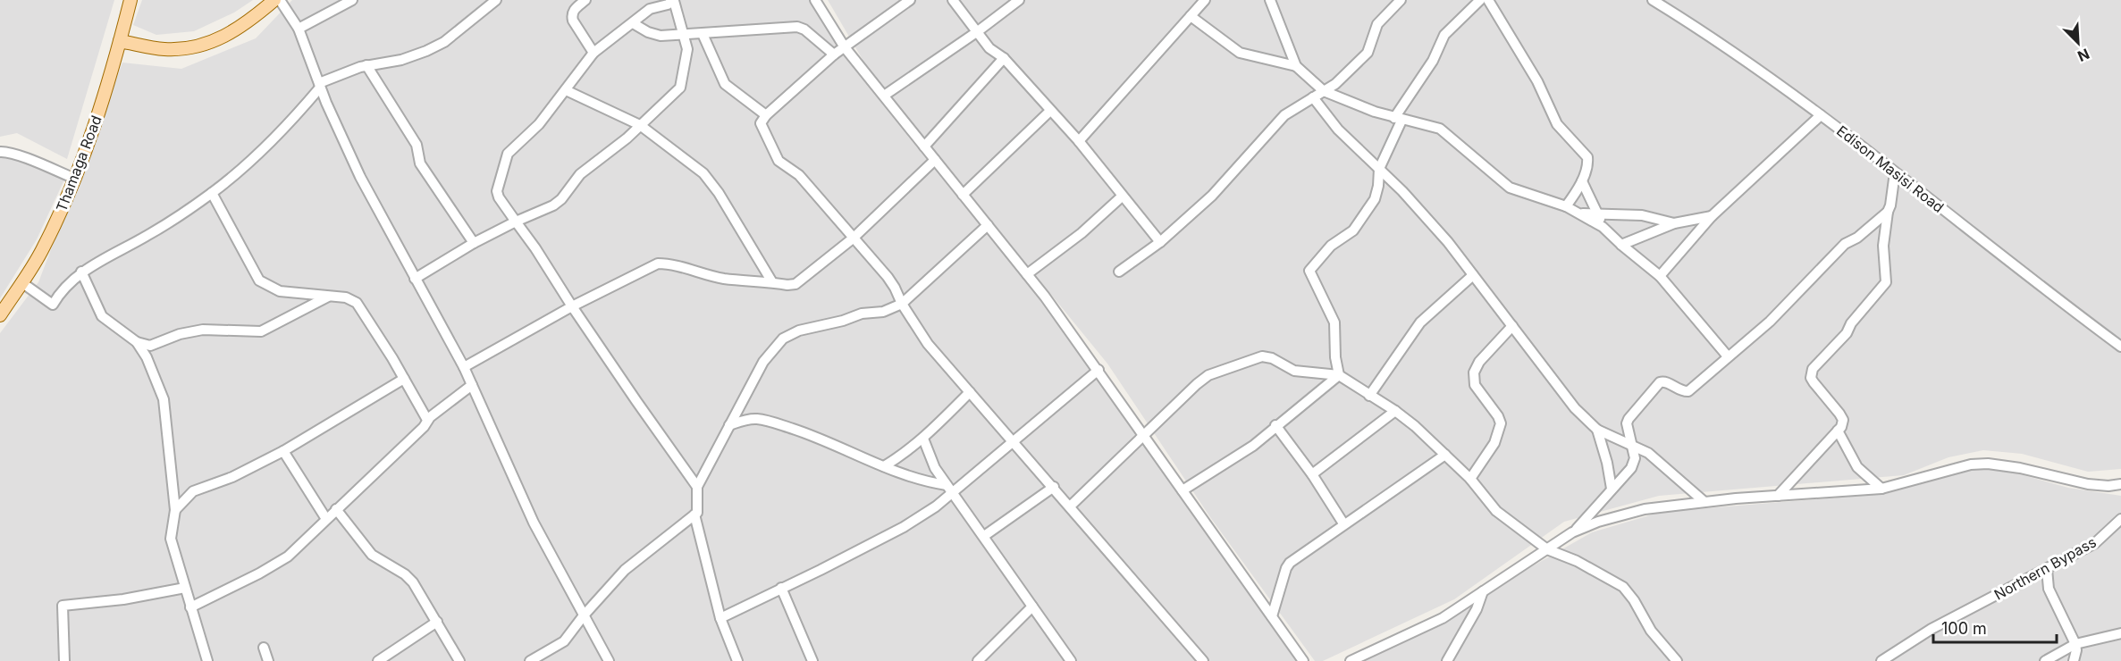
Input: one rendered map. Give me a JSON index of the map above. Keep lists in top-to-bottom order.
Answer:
{
  "streets": {
    "main road": ["Thamaga Road"],
    "street": ["Edison Masisi Road", "Northern Bypass"]
  },
  "scale_bar": "100 m",
  "north": "bottom right"
}
